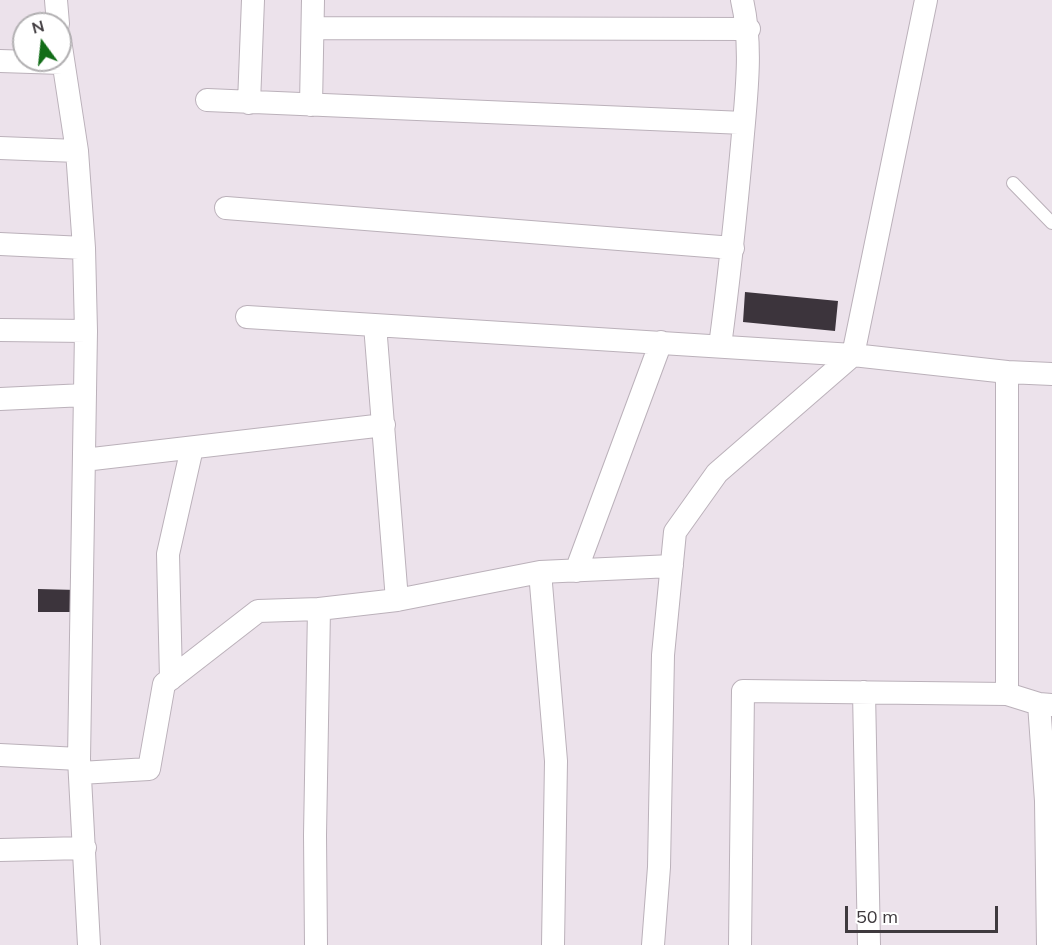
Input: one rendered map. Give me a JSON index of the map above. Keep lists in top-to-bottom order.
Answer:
{
  "scale_bar": "50 m",
  "north": "top"
}
